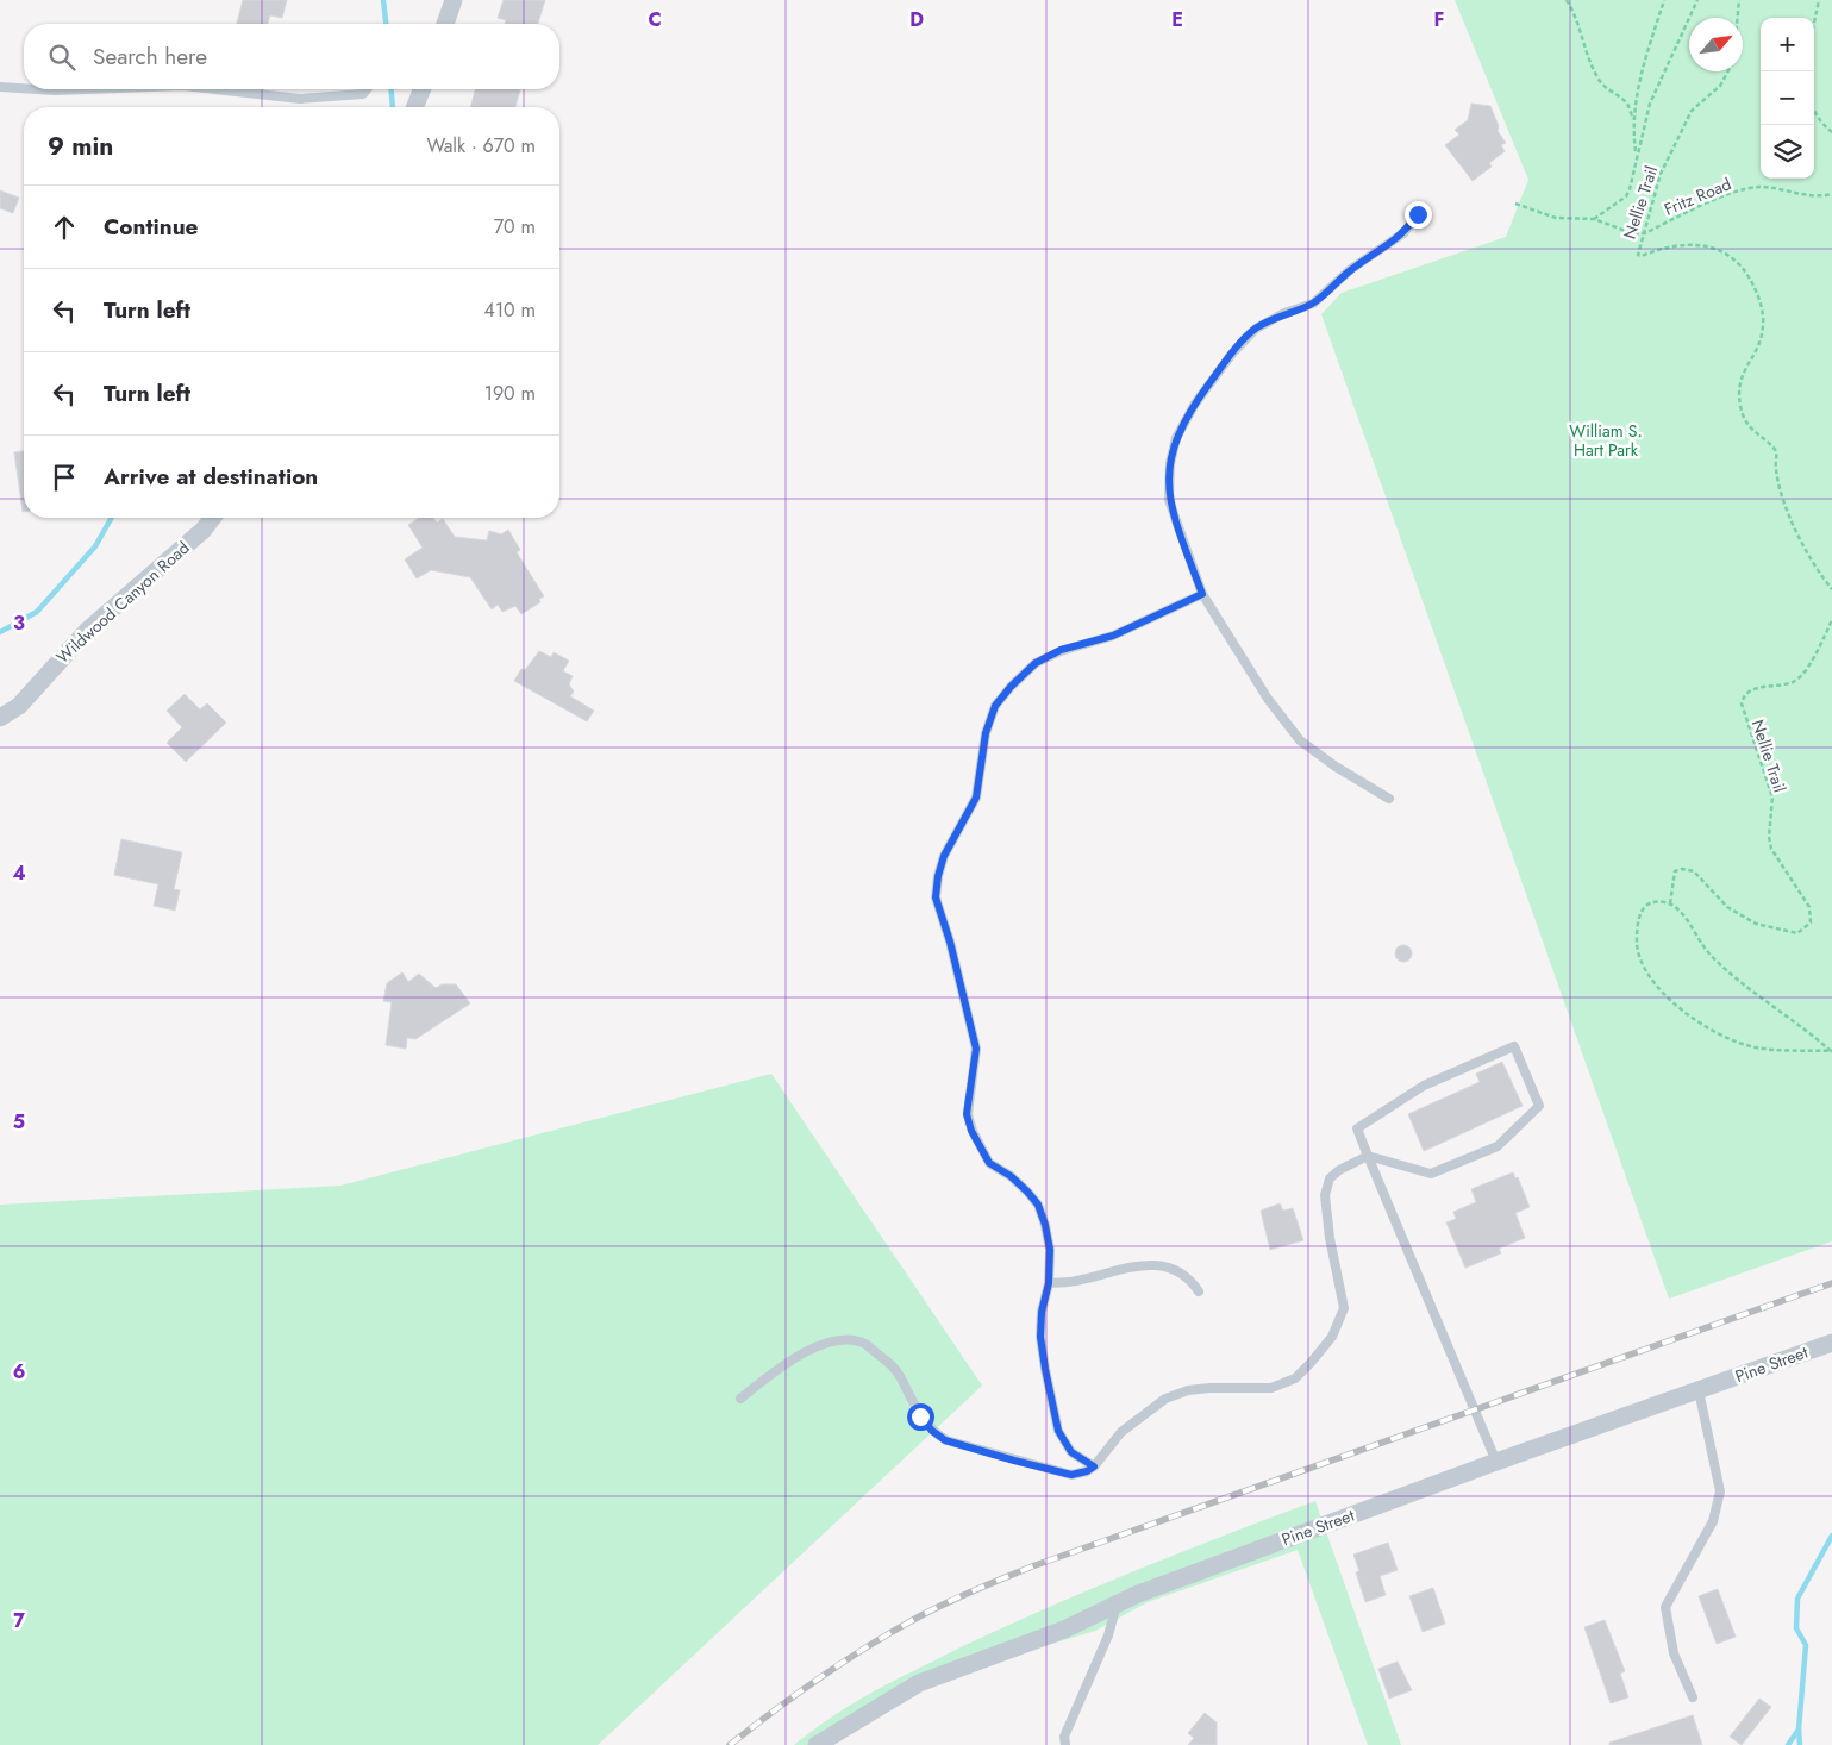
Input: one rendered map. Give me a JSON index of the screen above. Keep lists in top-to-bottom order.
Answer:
{
  "streets": {
    "street": ["Wildwood Canyon Road", "Pine Street"],
    "path": ["Fritz Road", "Nellie Trail"]
  },
  "crossings": [
    ["Fritz Road", "Nellie Trail"]
  ],
  "parks": ["William S. Hart Park"],
  "north": "top right",
  "page": {
    "map_buttons": ["+", "−"],
    "search": "Search here",
    "heading": ["9 min", "Walk · 670 m"],
    "list": [
      ["Continue", "70 m"],
      ["Turn left", "410 m"],
      ["Turn left", "190 m"],
      "Arrive at destination"
    ]
  },
  "grid": {
    "columns": [
      "C",
      "D",
      "E",
      "F"
    ],
    "rows": [
      "3",
      "4",
      "5",
      "6",
      "7"
    ]
  }
}
